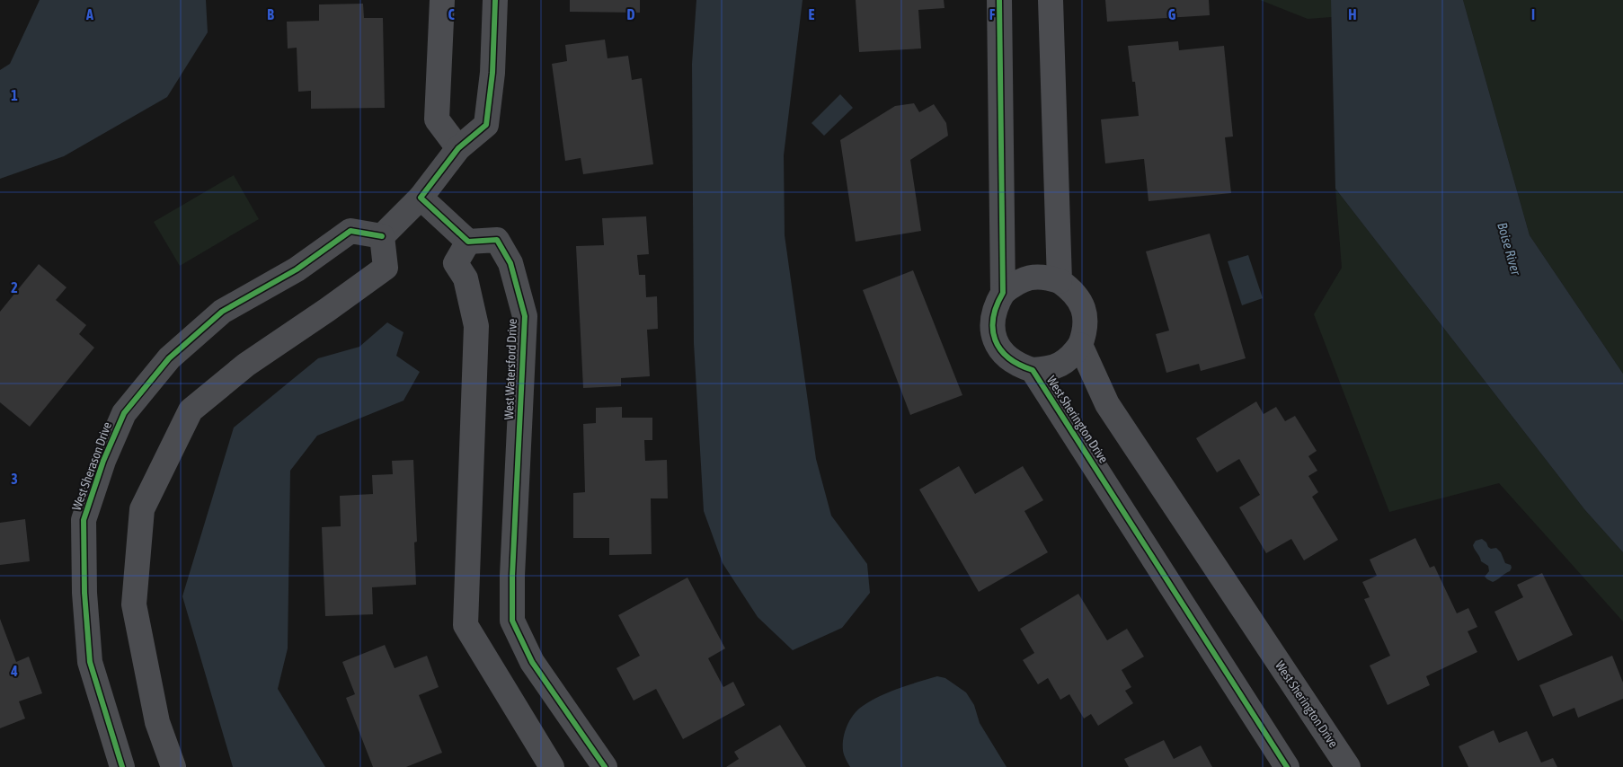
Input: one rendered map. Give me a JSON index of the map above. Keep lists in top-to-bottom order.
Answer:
{
  "streets": {
    "street": ["West Watersford Drive", "West Sherington Drive", "West Sherason Drive"]
  },
  "water": ["Boise River"],
  "grid": {
    "columns": [
      "A",
      "B",
      "C",
      "D",
      "E",
      "F",
      "G",
      "H",
      "I"
    ],
    "rows": [
      "1",
      "2",
      "3",
      "4"
    ]
  }
}
